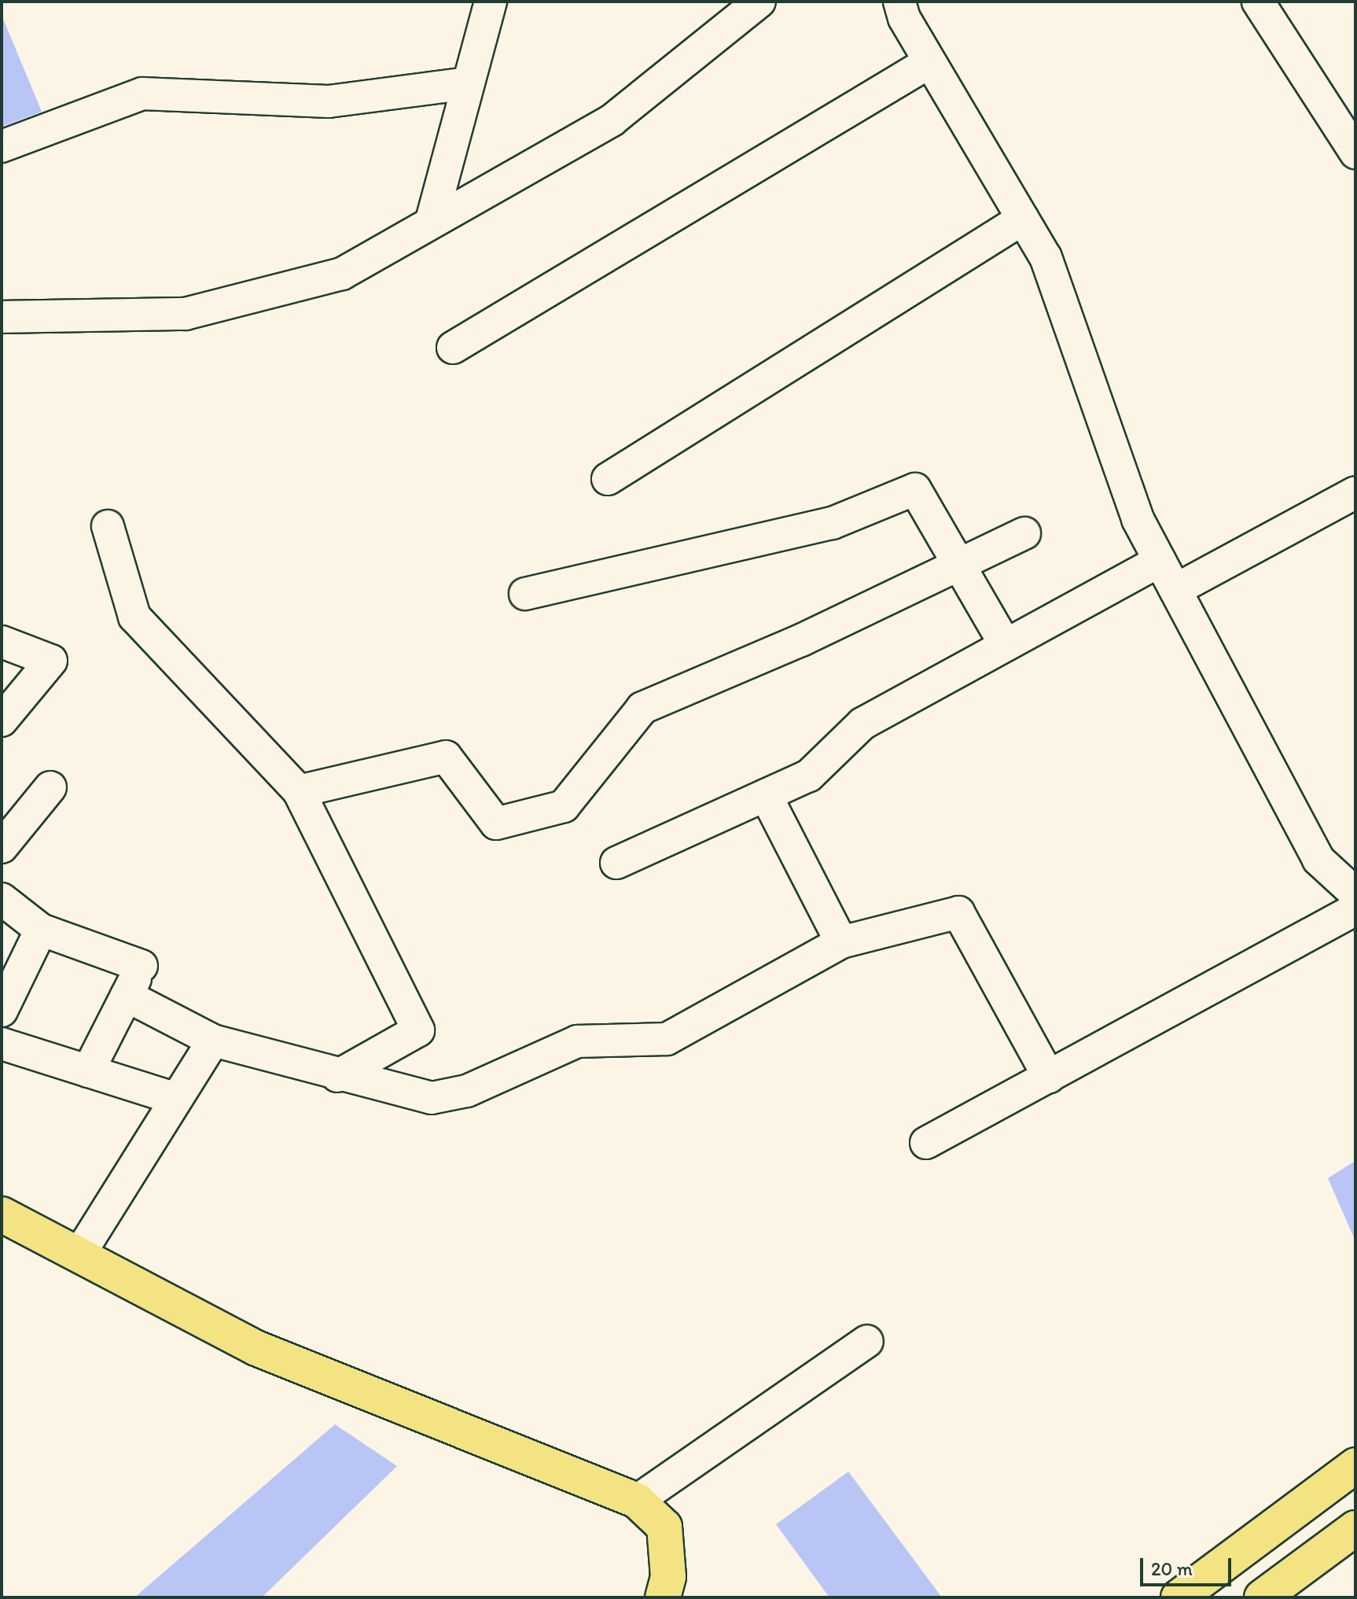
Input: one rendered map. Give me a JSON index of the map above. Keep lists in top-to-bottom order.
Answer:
{
  "scale_bar": "20 m"
}
